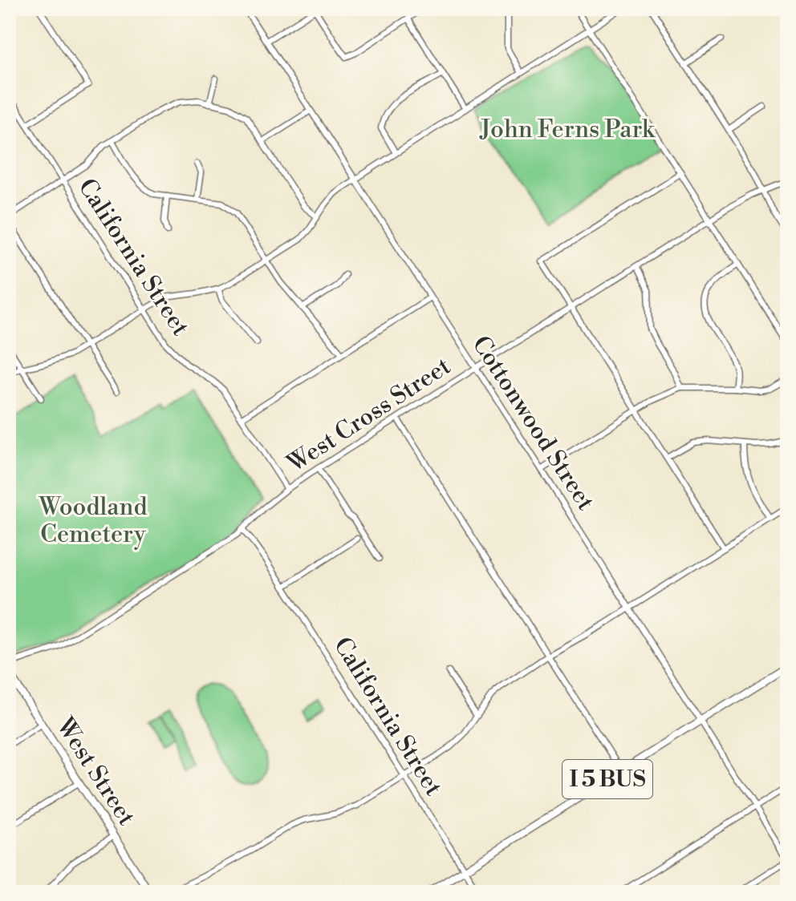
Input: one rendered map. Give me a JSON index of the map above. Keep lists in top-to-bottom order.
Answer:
{
  "streets": {
    "main road": ["West Street", "I 5 BUS"],
    "street": ["California Street", "West Cross Street", "Cottonwood Street"]
  },
  "crossings": [
    ["California Street", "West Cross Street"],
    ["California Street", "I 5 BUS"],
    ["West Cross Street", "Cottonwood Street"],
    ["Cottonwood Street", "I 5 BUS"]
  ],
  "parks": ["John Ferns Park", "Woodland Cemetery"]
}
